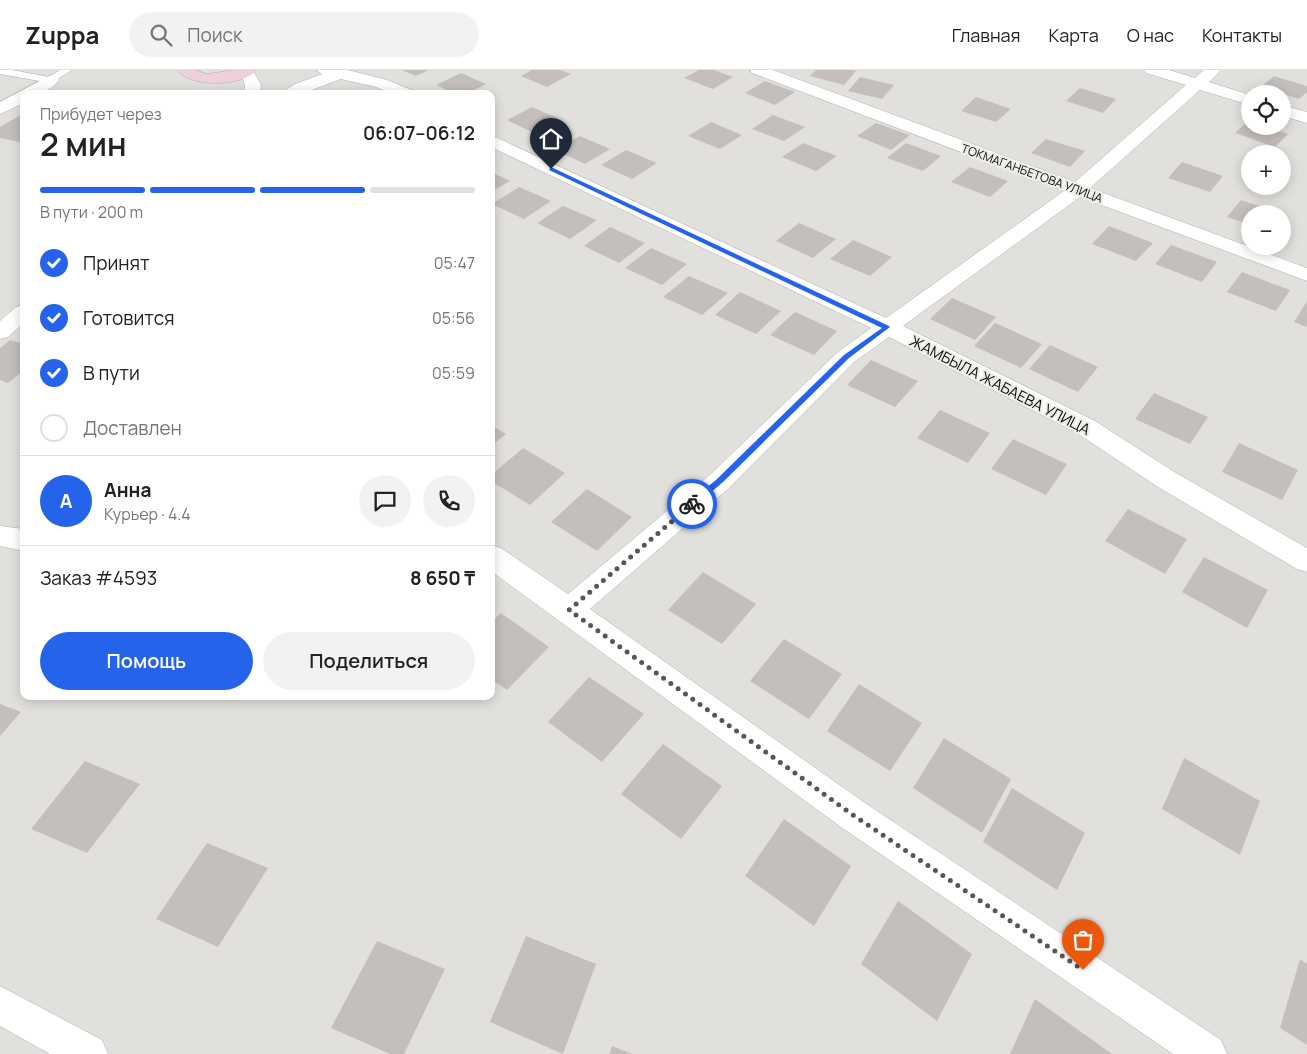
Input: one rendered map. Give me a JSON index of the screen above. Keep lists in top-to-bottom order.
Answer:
{
  "streets": {
    "street": ["ТОКМАГАНБЕТОВА УЛИЦА", "ЖАМБЫЛА ЖАБАЕВА УЛИЦА"]
  },
  "page": {
    "header": "Zuppa",
    "search": "Поиск",
    "nav": [
      "Главная",
      "Карта",
      "О нас",
      "Контакты"
    ],
    "map_buttons": ["+", "−"],
    "heading": ["2 мин", "Прибудет через", "06:07–06:12"],
    "panel": [
      "Анна",
      "Курьер · 4.4",
      "Заказ #4593",
      "8 650 ₸"
    ],
    "bar": "В пути · 200 m",
    "list": [
      ["Принят", "05:47"],
      ["Готовится", "05:56"],
      ["В пути", "05:59"],
      "Доставлен"
    ],
    "round": "А",
    "buttons": ["Помощь", "Поделиться"]
  }
}
